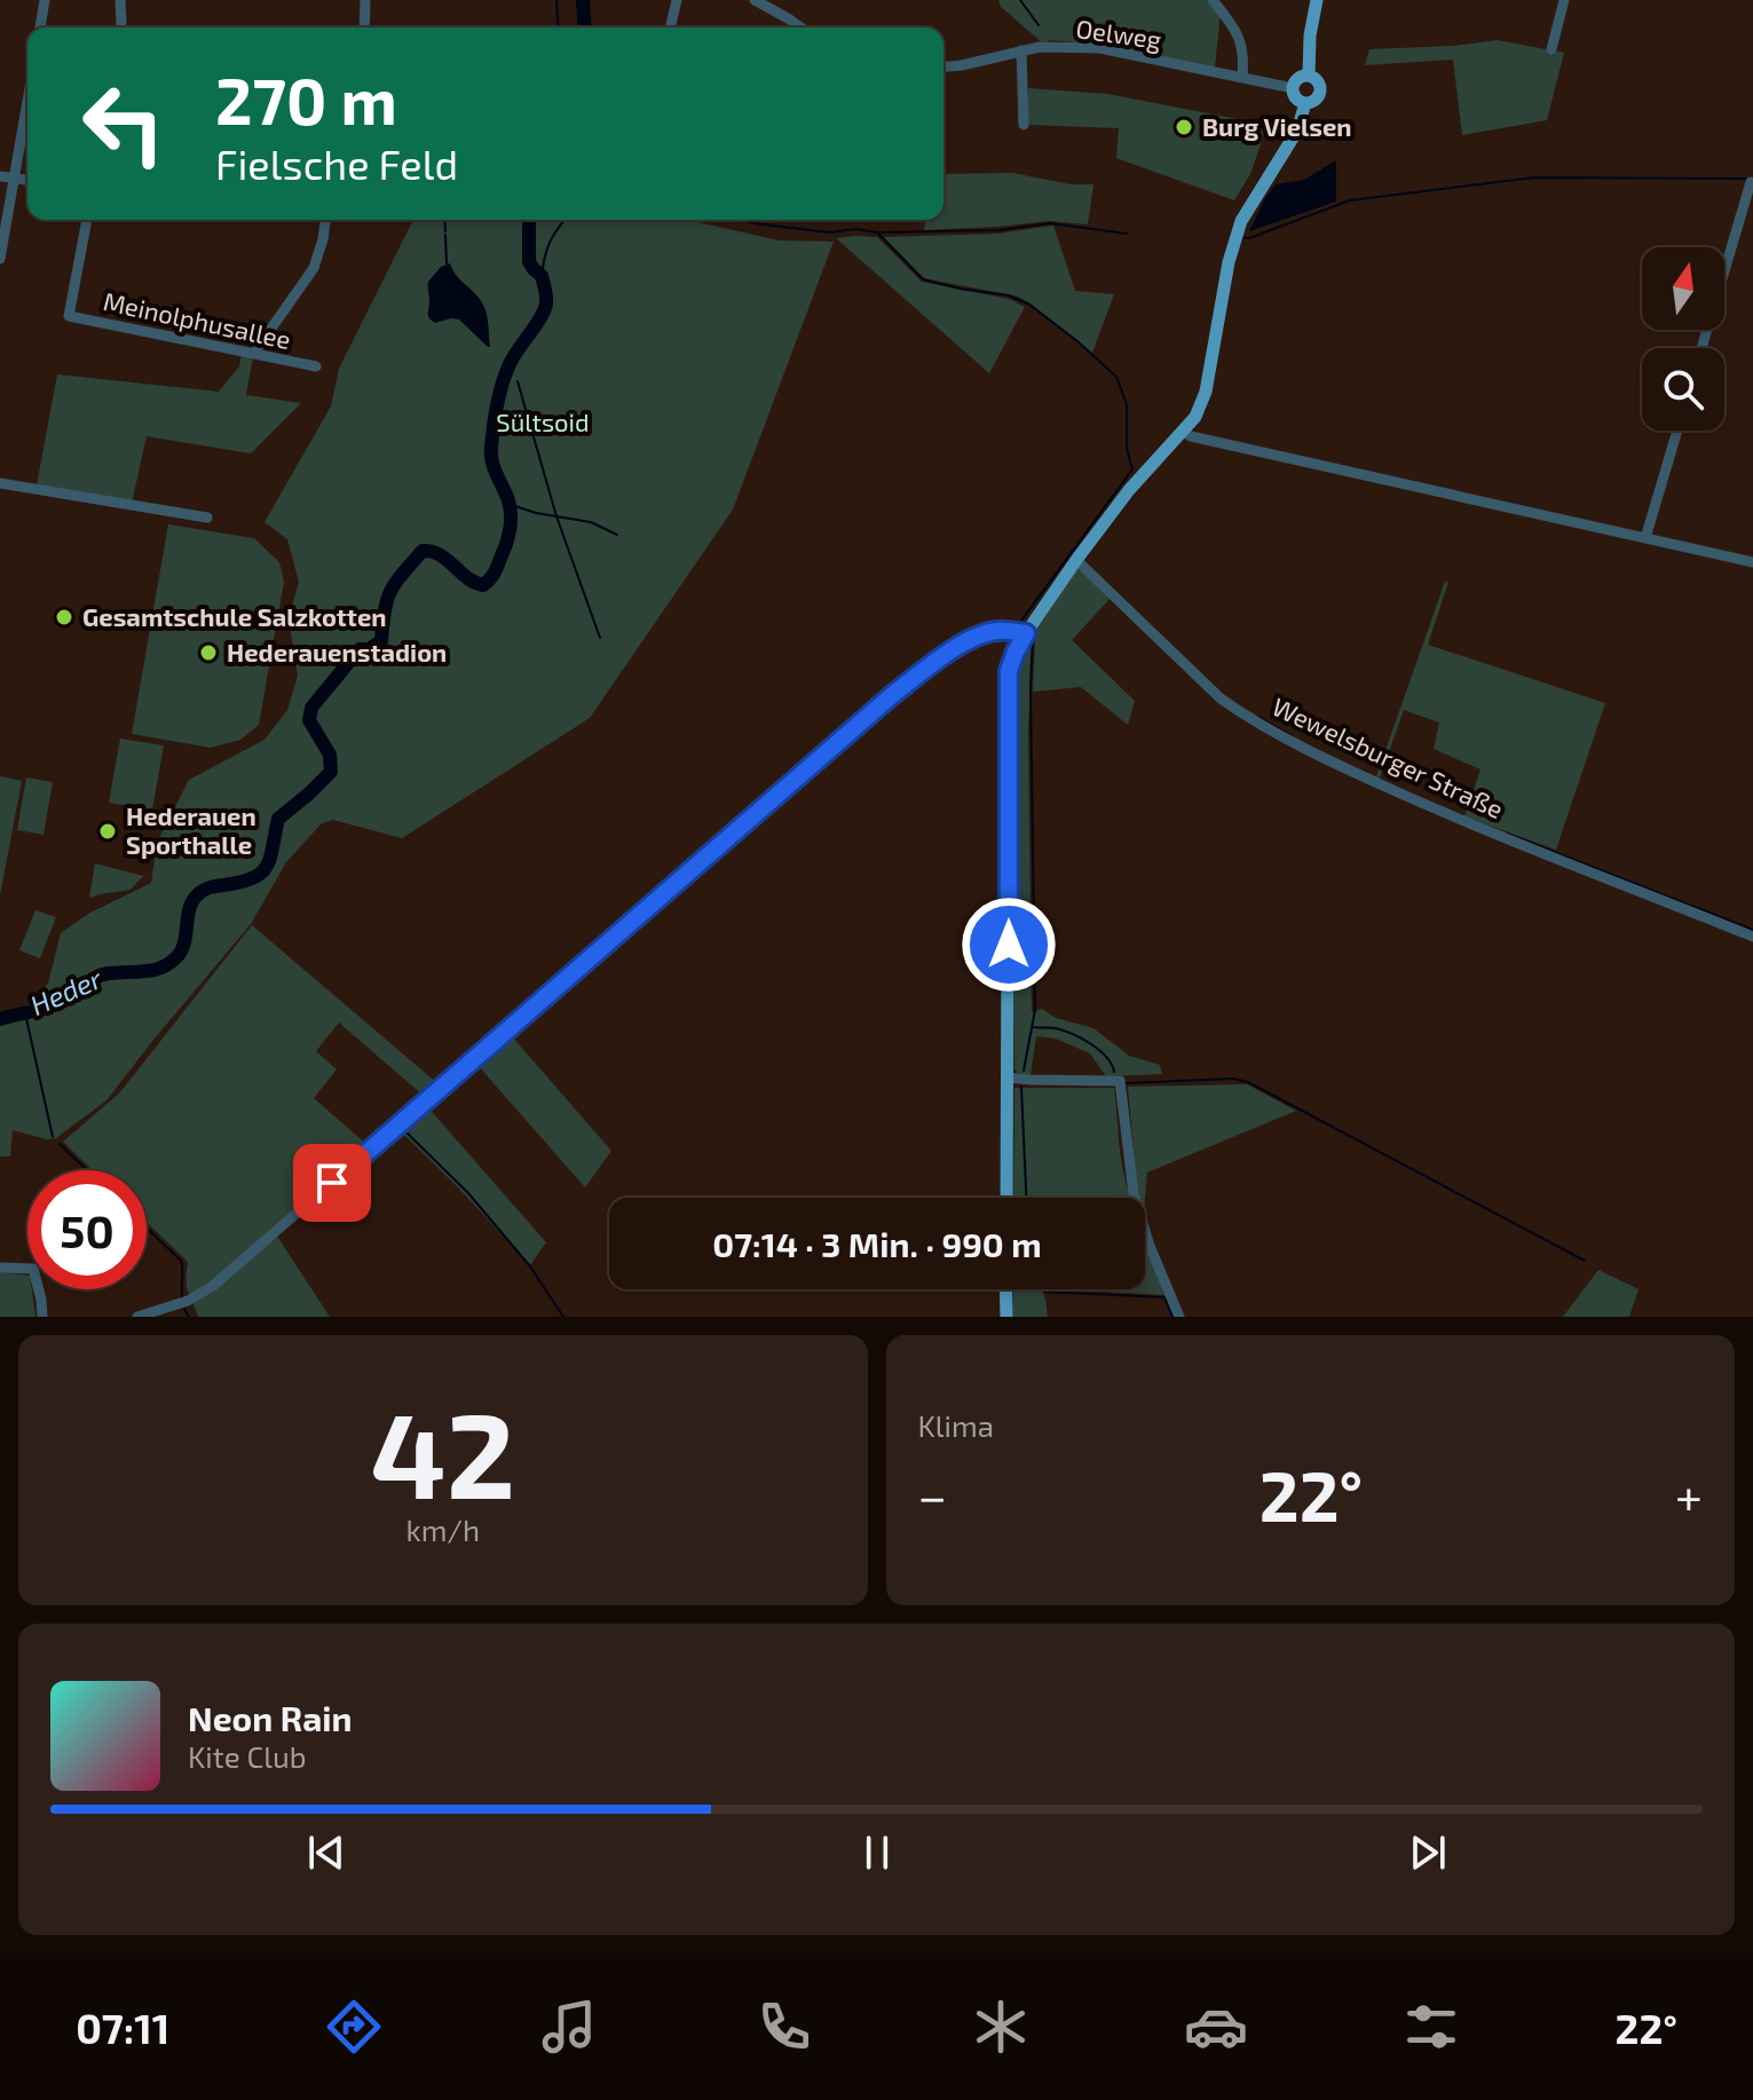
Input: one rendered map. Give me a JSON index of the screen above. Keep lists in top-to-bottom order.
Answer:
{
  "streets": {
    "street": ["Oelweg", "Meinolphusallee", "Wewelsburger Straße"]
  },
  "water": ["Heder"],
  "parks": ["Sültsoid"],
  "places": [
    "Burg Vielsen",
    "Gesamtschule Salzkotten",
    "Hederauenstadion",
    "Hederauen Sporthalle"
  ],
  "north": "top",
  "page": {
    "turn": ["270 m", "Fielsche Feld"],
    "limit": "50",
    "trip": "07:14 · 3 Min. · 990 m",
    "tile": [
      ["42", "km/h"],
      "Klima"
    ],
    "heat": ["−", "22°", "+"],
    "song": ["Neon Rain", "Kite Club"],
    "tabs": ["07:11", "22°"]
  }
}
